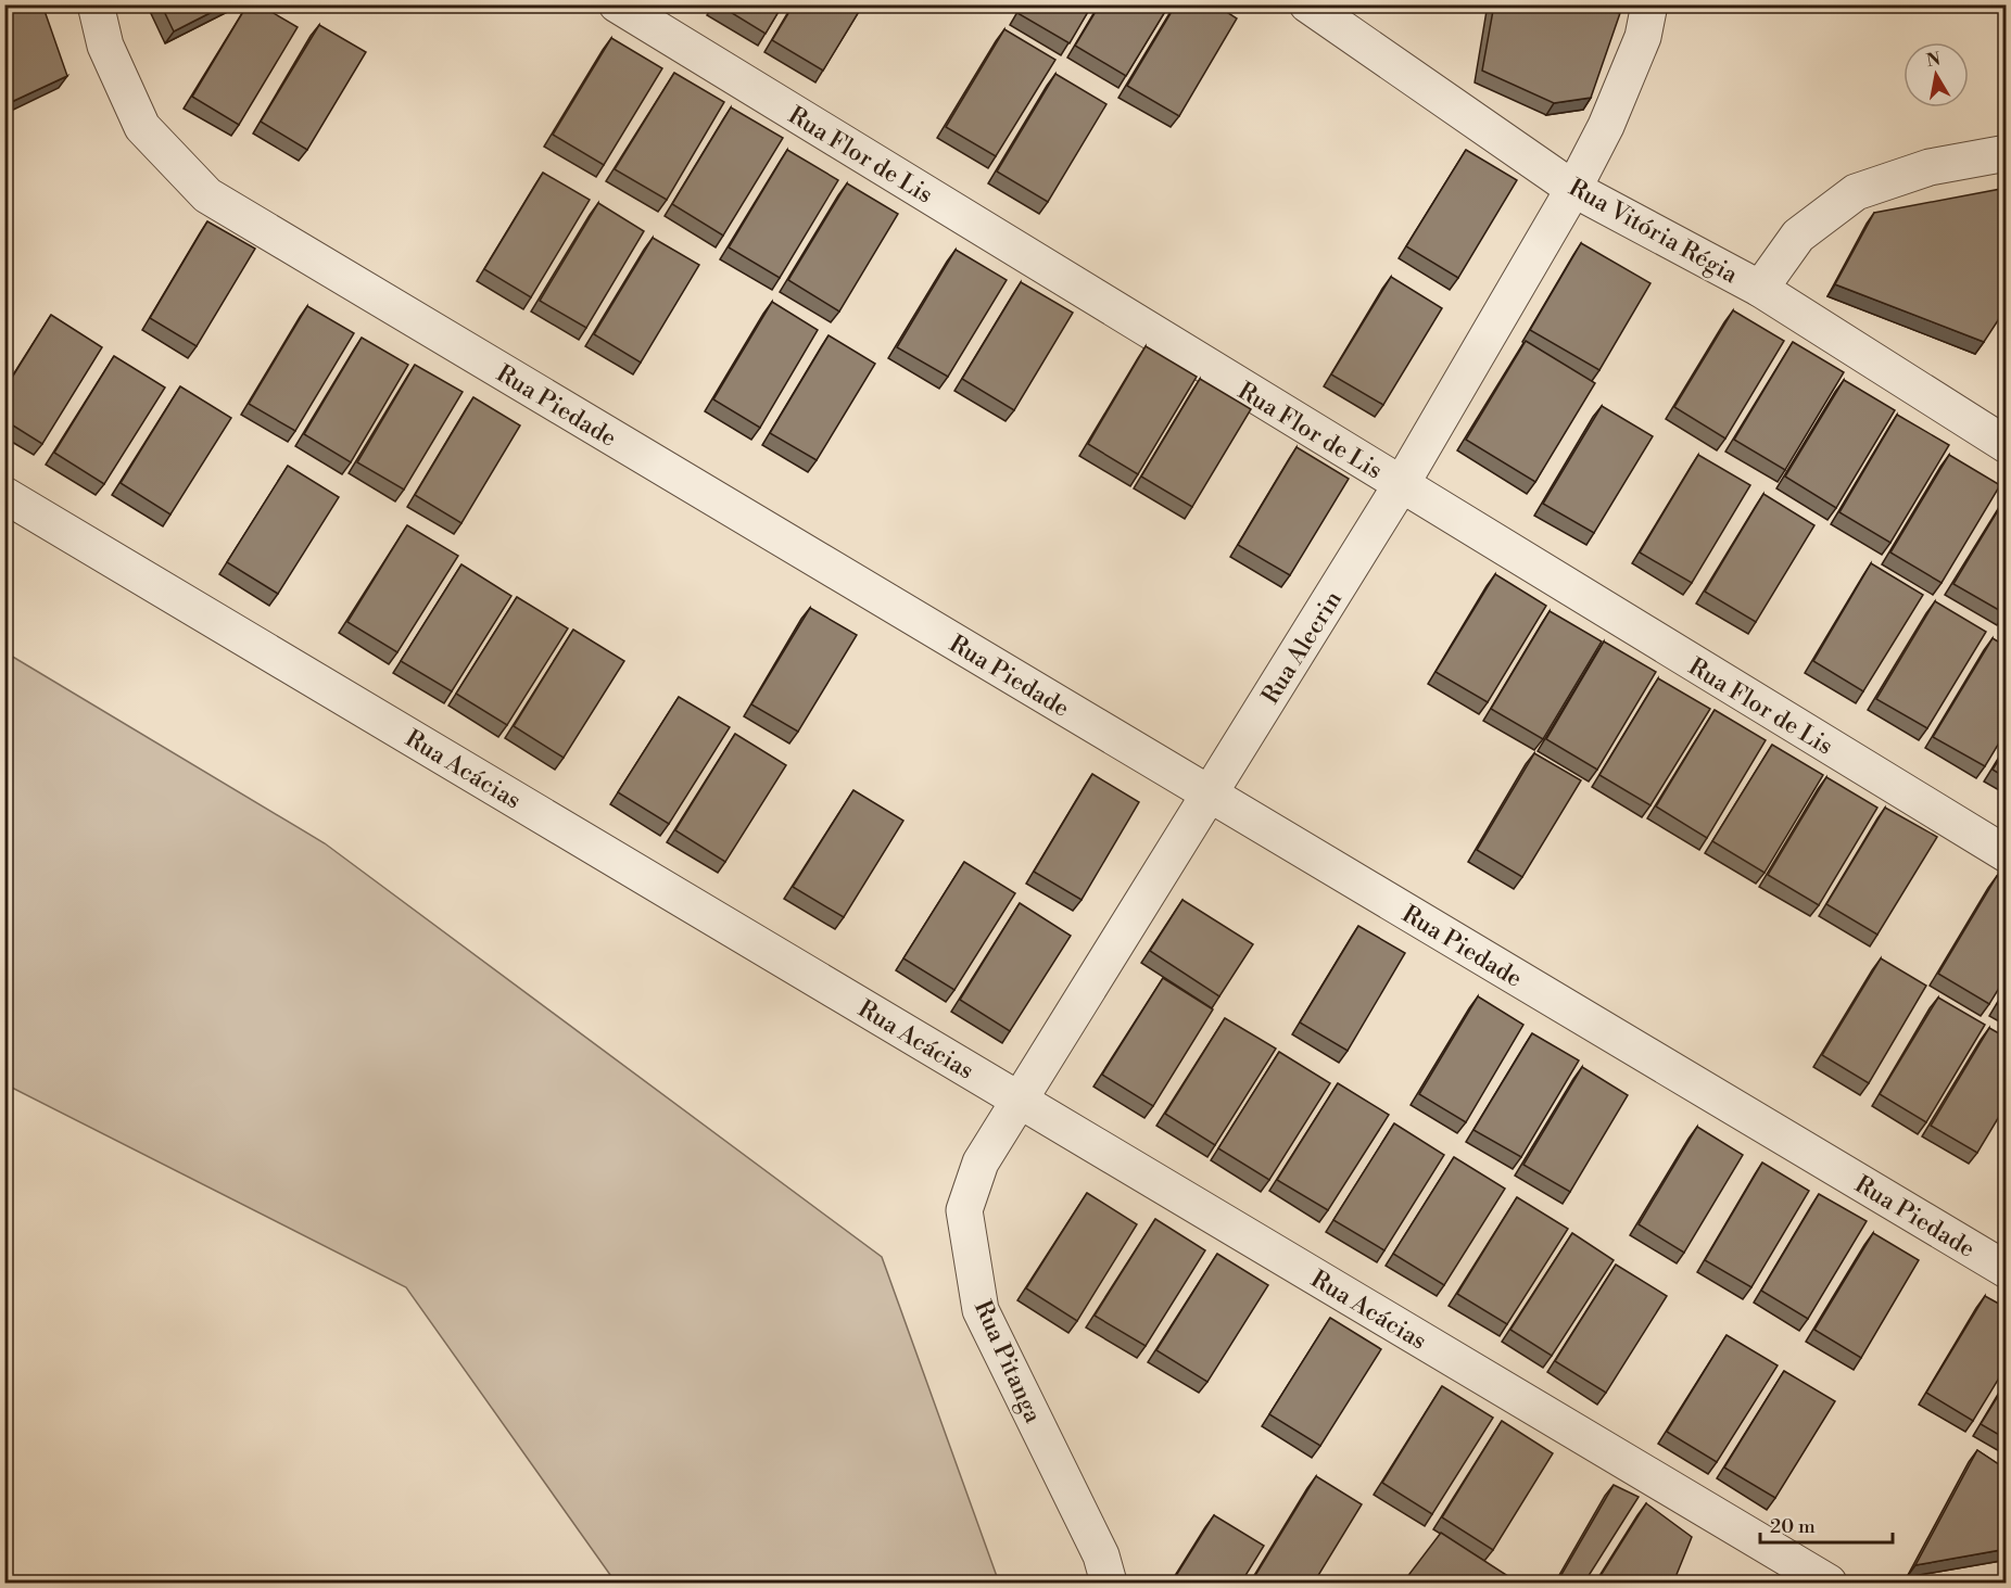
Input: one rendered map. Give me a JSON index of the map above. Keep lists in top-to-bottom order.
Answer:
{
  "streets": {
    "street": [
      "Rua Flor de Lis",
      "Rua Vitória Régia",
      "Rua Piedade",
      "Rua Alecrin",
      "Rua Acácias",
      "Rua Pitanga"
    ]
  },
  "crossings": [
    ["Rua Flor de Lis", "Rua Alecrin"],
    ["Rua Vitória Régia", "Rua Alecrin"],
    ["Rua Piedade", "Rua Alecrin"],
    ["Rua Alecrin", "Rua Acácias"],
    ["Rua Alecrin", "Rua Pitanga"],
    ["Rua Acácias", "Rua Pitanga"]
  ],
  "scale_bar": "20 m",
  "north": "top"
}
